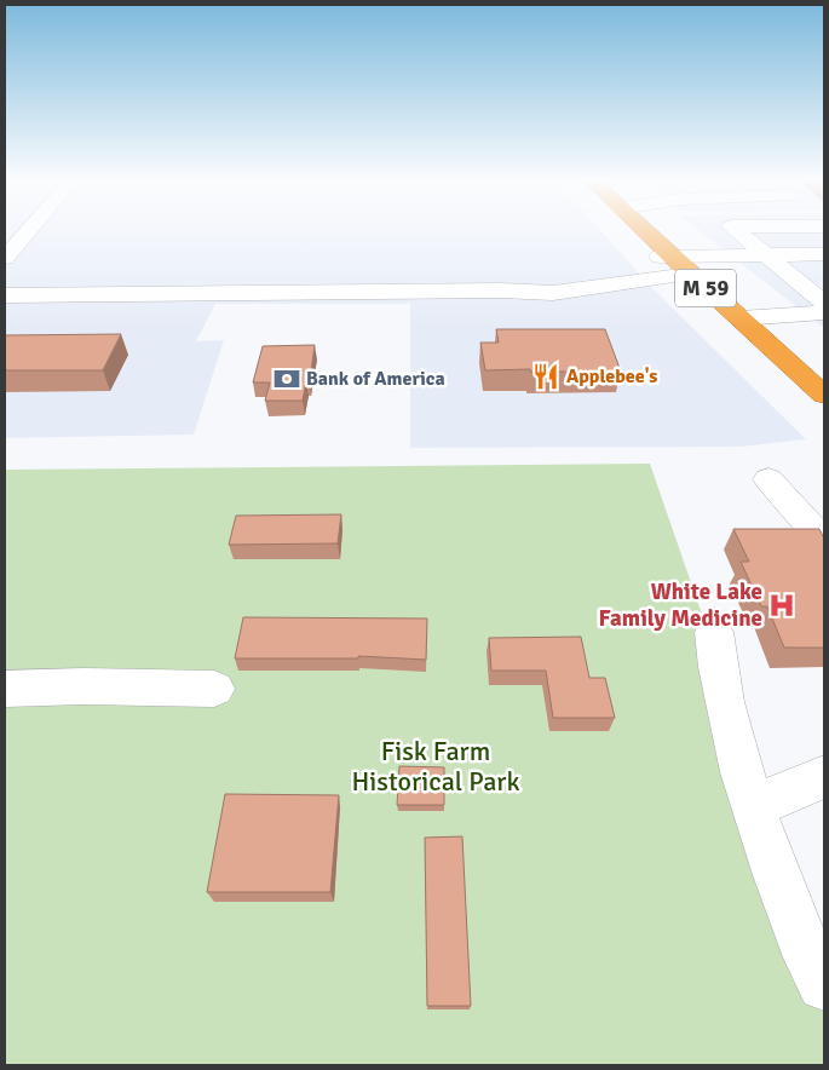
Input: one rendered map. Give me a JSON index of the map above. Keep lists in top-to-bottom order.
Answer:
{
  "streets": {
    "highway": ["M 59"]
  },
  "parks": ["Fisk Farm Historical Park"],
  "places": {
    "restaurant": ["Applebee's"],
    "bank": ["Bank of America"],
    "hospital": ["White Lake Family Medicine"]
  }
}
